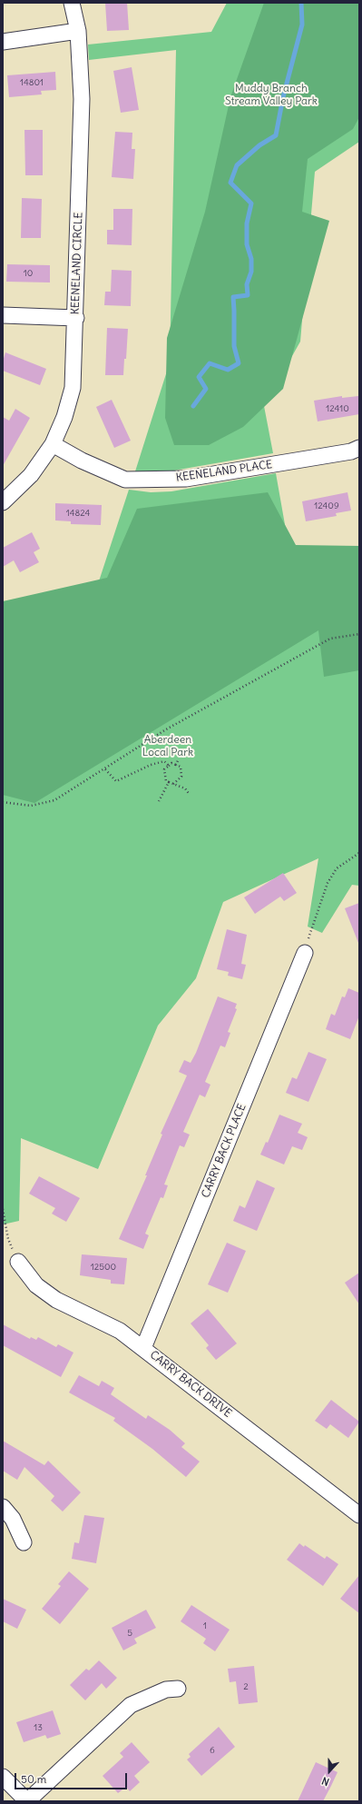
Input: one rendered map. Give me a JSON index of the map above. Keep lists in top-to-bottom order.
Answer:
{
  "streets": {
    "street": [
      "KEENELAND CIRCLE",
      "KEENELAND PLACE",
      "CARRY BACK PLACE",
      "CARRY BACK DRIVE"
    ]
  },
  "crossings": [
    ["KEENELAND CIRCLE", "KEENELAND PLACE"],
    ["CARRY BACK PLACE", "CARRY BACK DRIVE"]
  ],
  "parks": ["Muddy Branch Stream Valley Park", "Aberdeen Local Park"],
  "house_numbers": [
    "14801",
    "10",
    "12410",
    "12409",
    "14824",
    "12500",
    "1",
    "5",
    "2",
    "13",
    "6"
  ],
  "scale_bar": "50 m",
  "north": "bottom"
}
